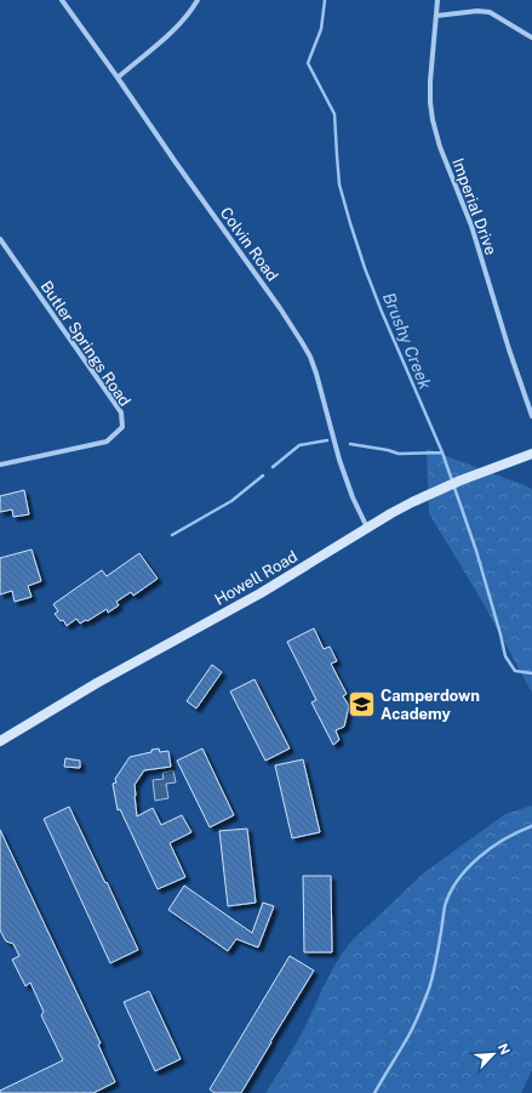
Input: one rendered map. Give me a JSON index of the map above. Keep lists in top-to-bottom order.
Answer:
{
  "streets": {
    "main road": ["Howell Road"],
    "street": ["Imperial Drive", "Colvin Road", "Butler Springs Road"]
  },
  "crossings": [
    ["Colvin Road", "Howell Road"]
  ],
  "water": ["Brushy Creek"],
  "places": {
    "school or university": ["Camperdown Academy"]
  },
  "north": "top right"
}
